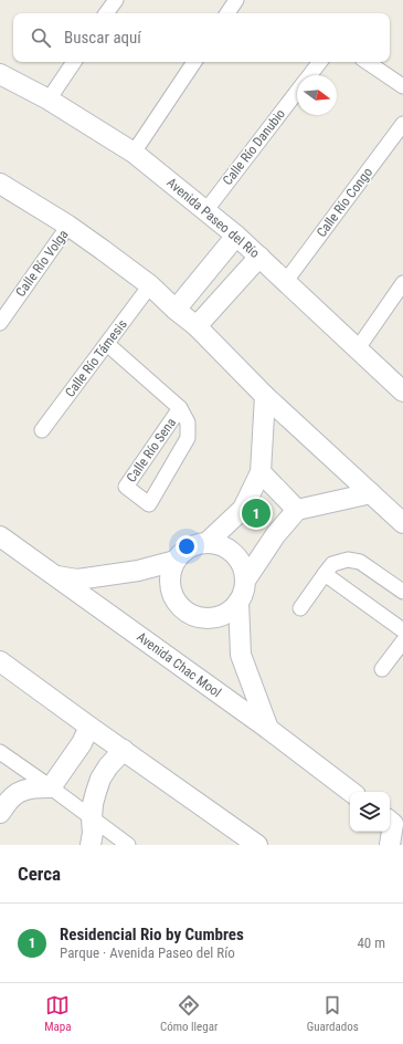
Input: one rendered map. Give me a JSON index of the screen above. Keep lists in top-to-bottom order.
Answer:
{
  "streets": {
    "street": [
      "Calle Río Danubio",
      "Calle Río Congo",
      "Avenida Paseo del Río",
      "Calle Río Volga",
      "Calle Río Támesis",
      "Calle Río Sena",
      "Avenida Chac Mool"
    ]
  },
  "crossings": [
    ["Calle Río Danubio", "Avenida Paseo del Río"],
    ["Calle Río Congo", "Avenida Paseo del Río"],
    ["Calle Río Támesis", "Calle Río Sena"]
  ],
  "north": "right",
  "page": {
    "search": "Buscar aquí",
    "pins": "1",
    "heading": "Cerca",
    "list": [
      {
        "mark": "1",
        "name": "Residencial Rio by Cumbres",
        "note": "Parque · Avenida Paseo del Río",
        "value": "40 m"
      }
    ],
    "nav": ["Mapa", "Cómo llegar", "Guardados"]
  }
}
